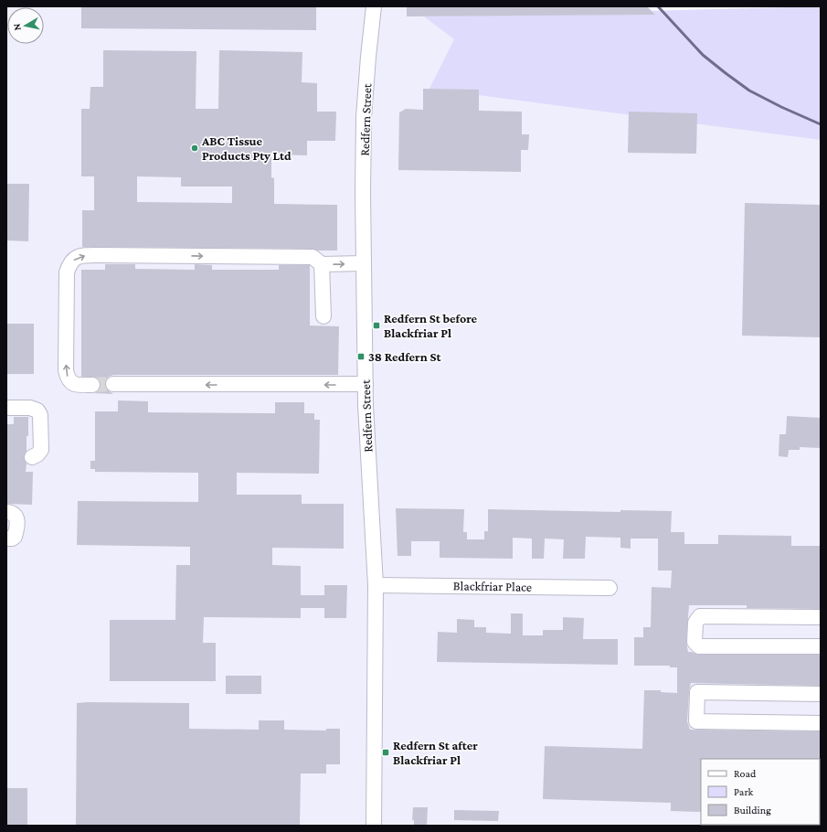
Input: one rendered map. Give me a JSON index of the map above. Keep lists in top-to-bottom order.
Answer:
{
  "streets": {
    "street": ["Redfern Street", "Blackfriar Place"]
  },
  "crossings": [
    ["Redfern Street", "Blackfriar Place"]
  ],
  "places": {
    "other": ["ABC Tissue Products Pty Ltd"],
    "transit": ["Redfern St before Blackfriar Pl", "38 Redfern St", "Redfern St after Blackfriar Pl"]
  },
  "legend": ["Road", "Park", "Building"],
  "north": "left"
}
